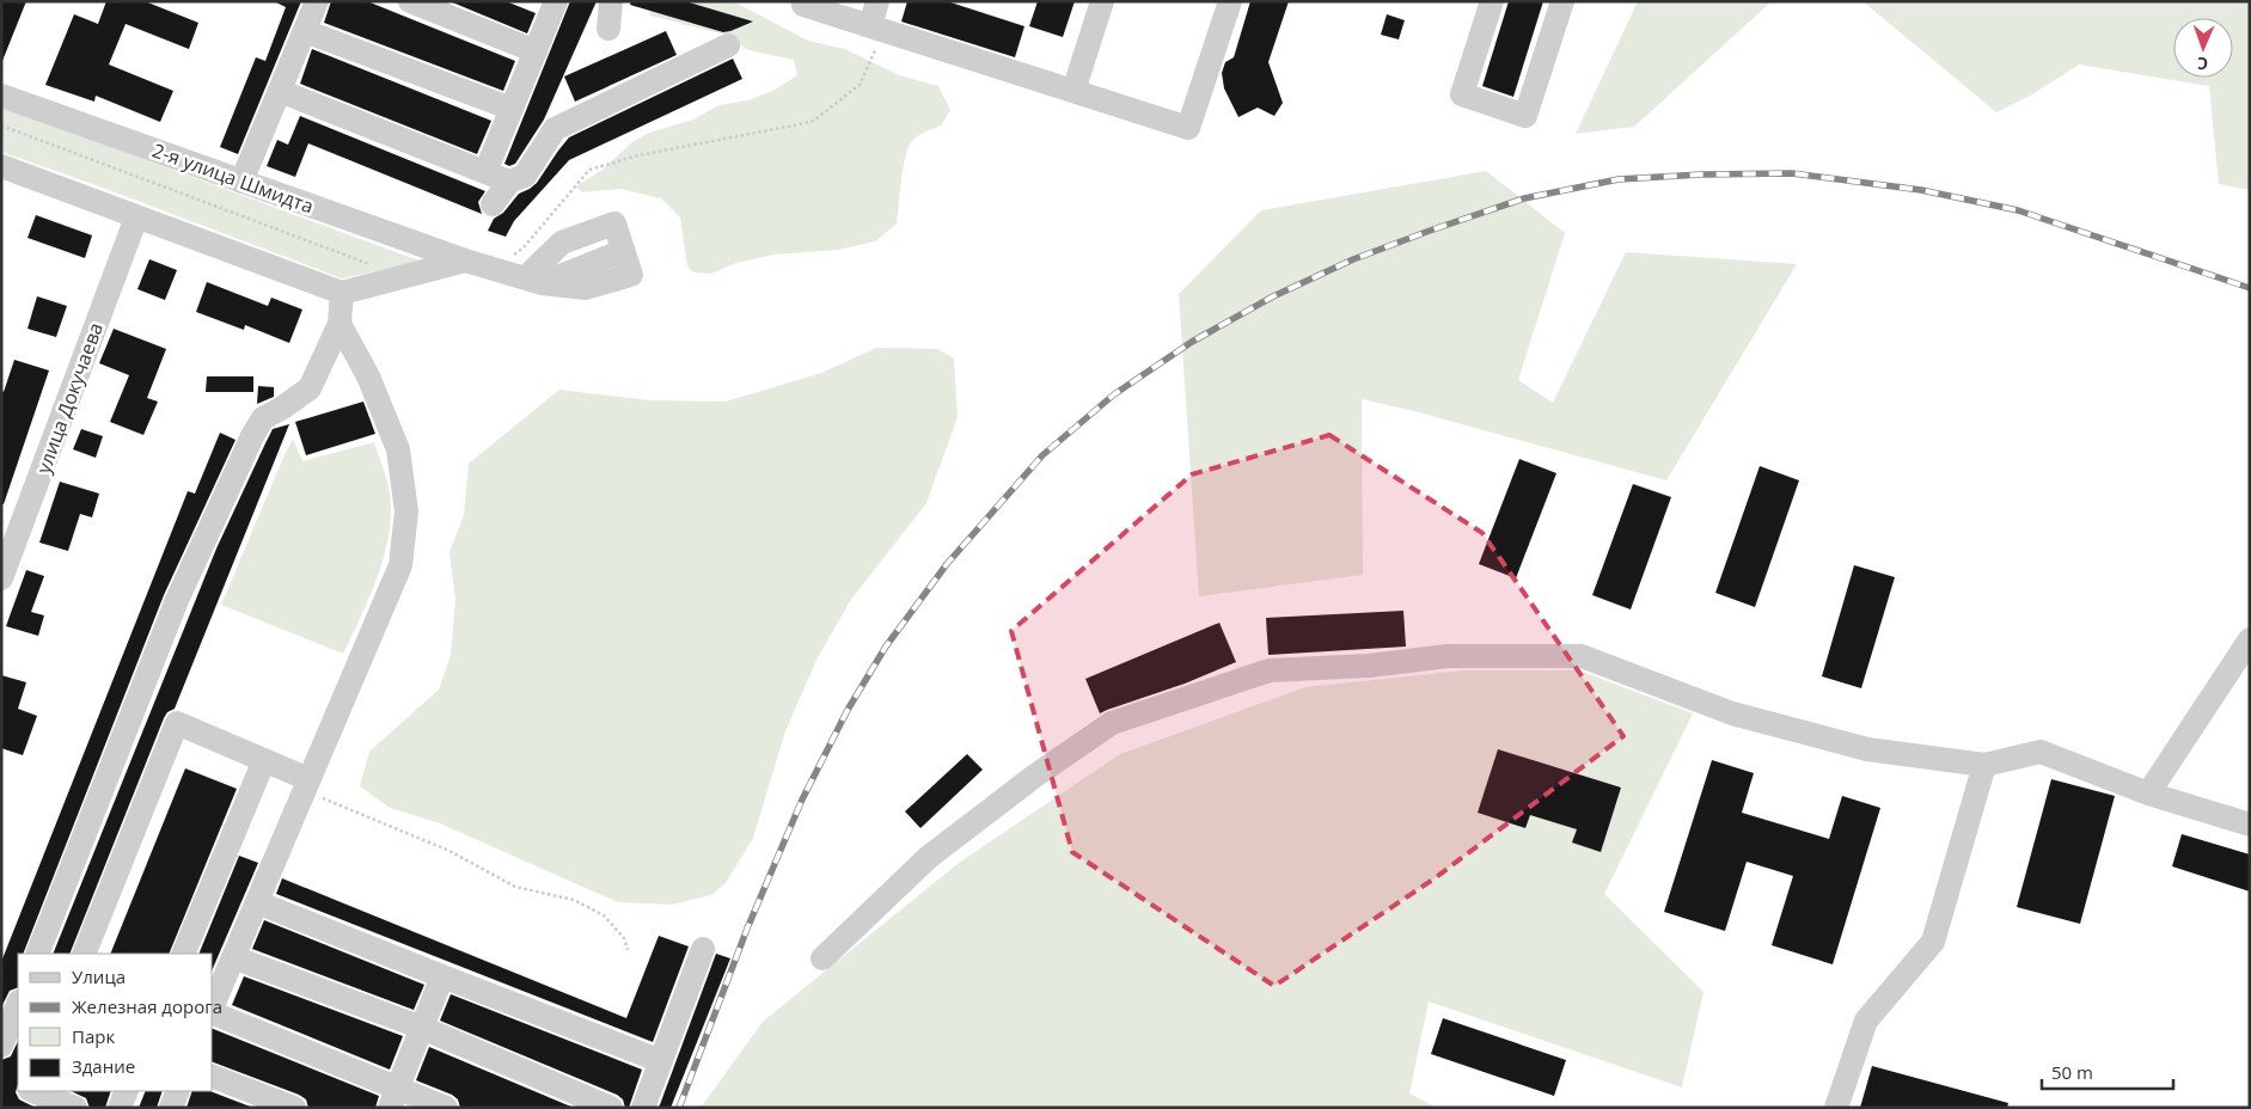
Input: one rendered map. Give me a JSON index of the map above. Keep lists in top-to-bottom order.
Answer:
{
  "streets": {
    "street": ["2-я улица Шмидта", "улица Докучаева"]
  },
  "legend": [
    "Улица",
    "Железная дорога",
    "Парк",
    "Здание"
  ],
  "scale_bar": "50 m",
  "north": "bottom"
}
